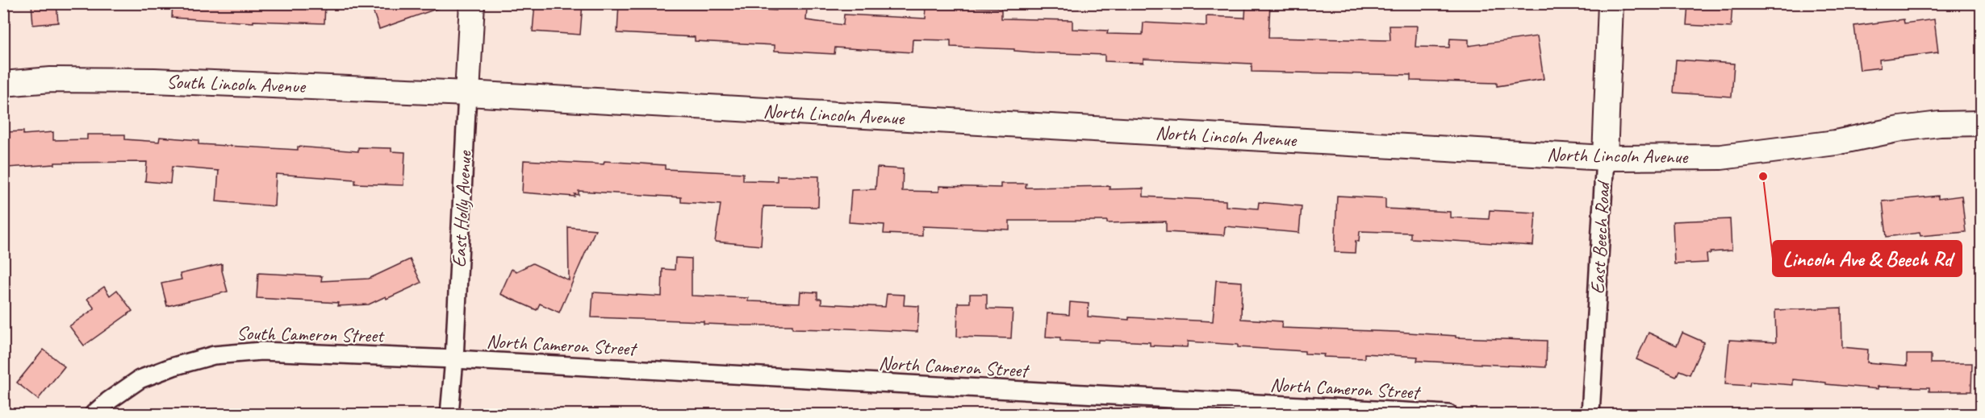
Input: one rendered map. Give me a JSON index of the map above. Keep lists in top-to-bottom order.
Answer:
{
  "streets": {
    "street": [
      "South Lincoln Avenue",
      "North Lincoln Avenue",
      "East Holly Avenue",
      "East Beech Road",
      "South Cameron Street",
      "North Cameron Street"
    ]
  },
  "crossings": [
    ["South Lincoln Avenue", "North Lincoln Avenue"],
    ["South Lincoln Avenue", "East Holly Avenue"],
    ["North Lincoln Avenue", "East Holly Avenue"],
    ["North Lincoln Avenue", "East Beech Road"],
    ["East Holly Avenue", "South Cameron Street"],
    ["East Holly Avenue", "North Cameron Street"],
    ["South Cameron Street", "North Cameron Street"]
  ],
  "places": ["Lincoln Ave & Beech Rd"]
}
